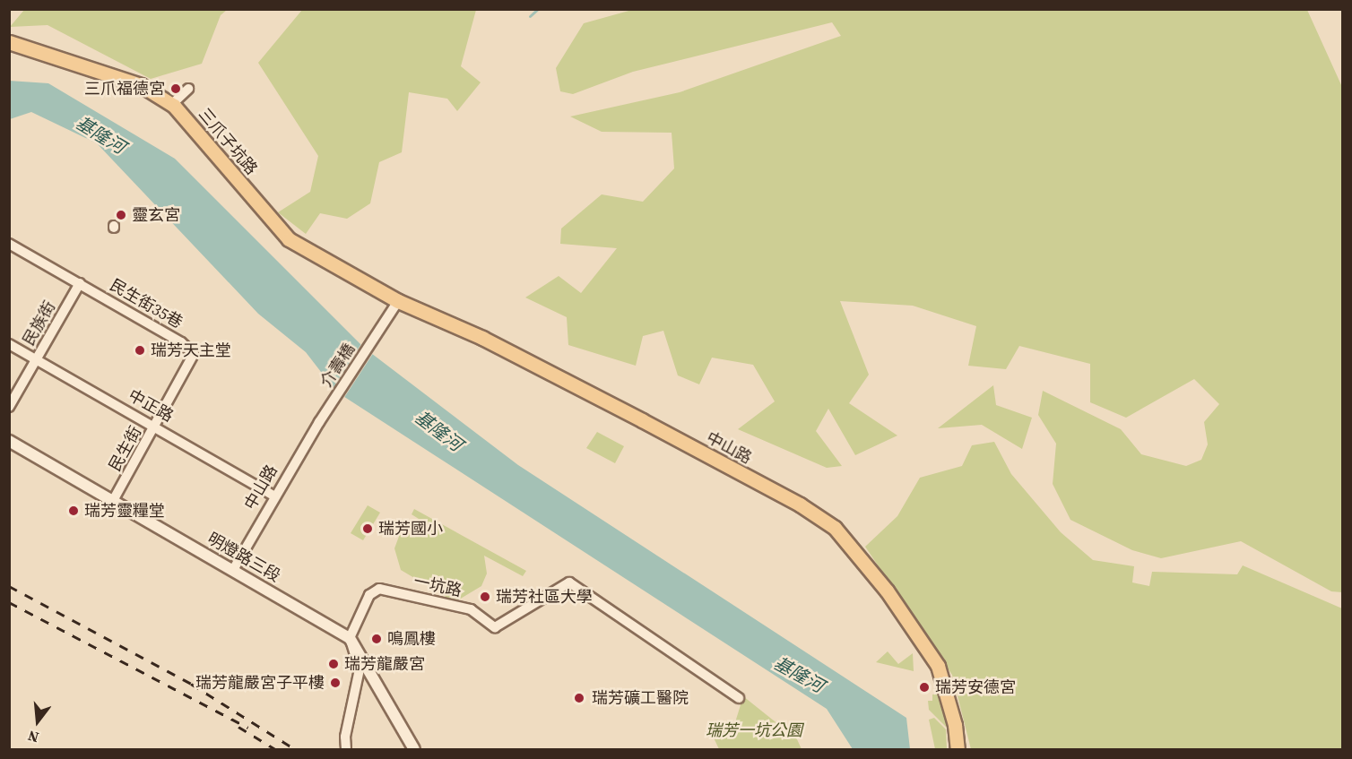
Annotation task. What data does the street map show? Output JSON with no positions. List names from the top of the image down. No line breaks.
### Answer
{"streets":{"main road":["三爪子坑路","中山路"],"street":["民生街35巷","民族街","介壽橋","中正路","民生街","明燈路三段","一坑路"]},"crossings":[["三爪子坑路","介壽橋"],["三爪子坑路","中山路"],["民生街35巷","民族街"],["民生街35巷","民生街"],["民族街","中正路"],["介壽橋","中山路"],["中正路","中山路"],["中正路","民生街"],["中山路","明燈路三段"],["民生街","明燈路三段"],["明燈路三段","一坑路"]],"water":["基隆河"],"parks":["瑞芳一坑公園"],"places":["三爪福德宮","靈玄宮","瑞芳天主堂","瑞芳靈糧堂","瑞芳國小","瑞芳社區大學","鳴鳳樓","瑞芳龍嚴宮","瑞芳龍嚴宮子平樓","瑞芳安德宮","瑞芳礦工醫院"],"north":"bottom"}
